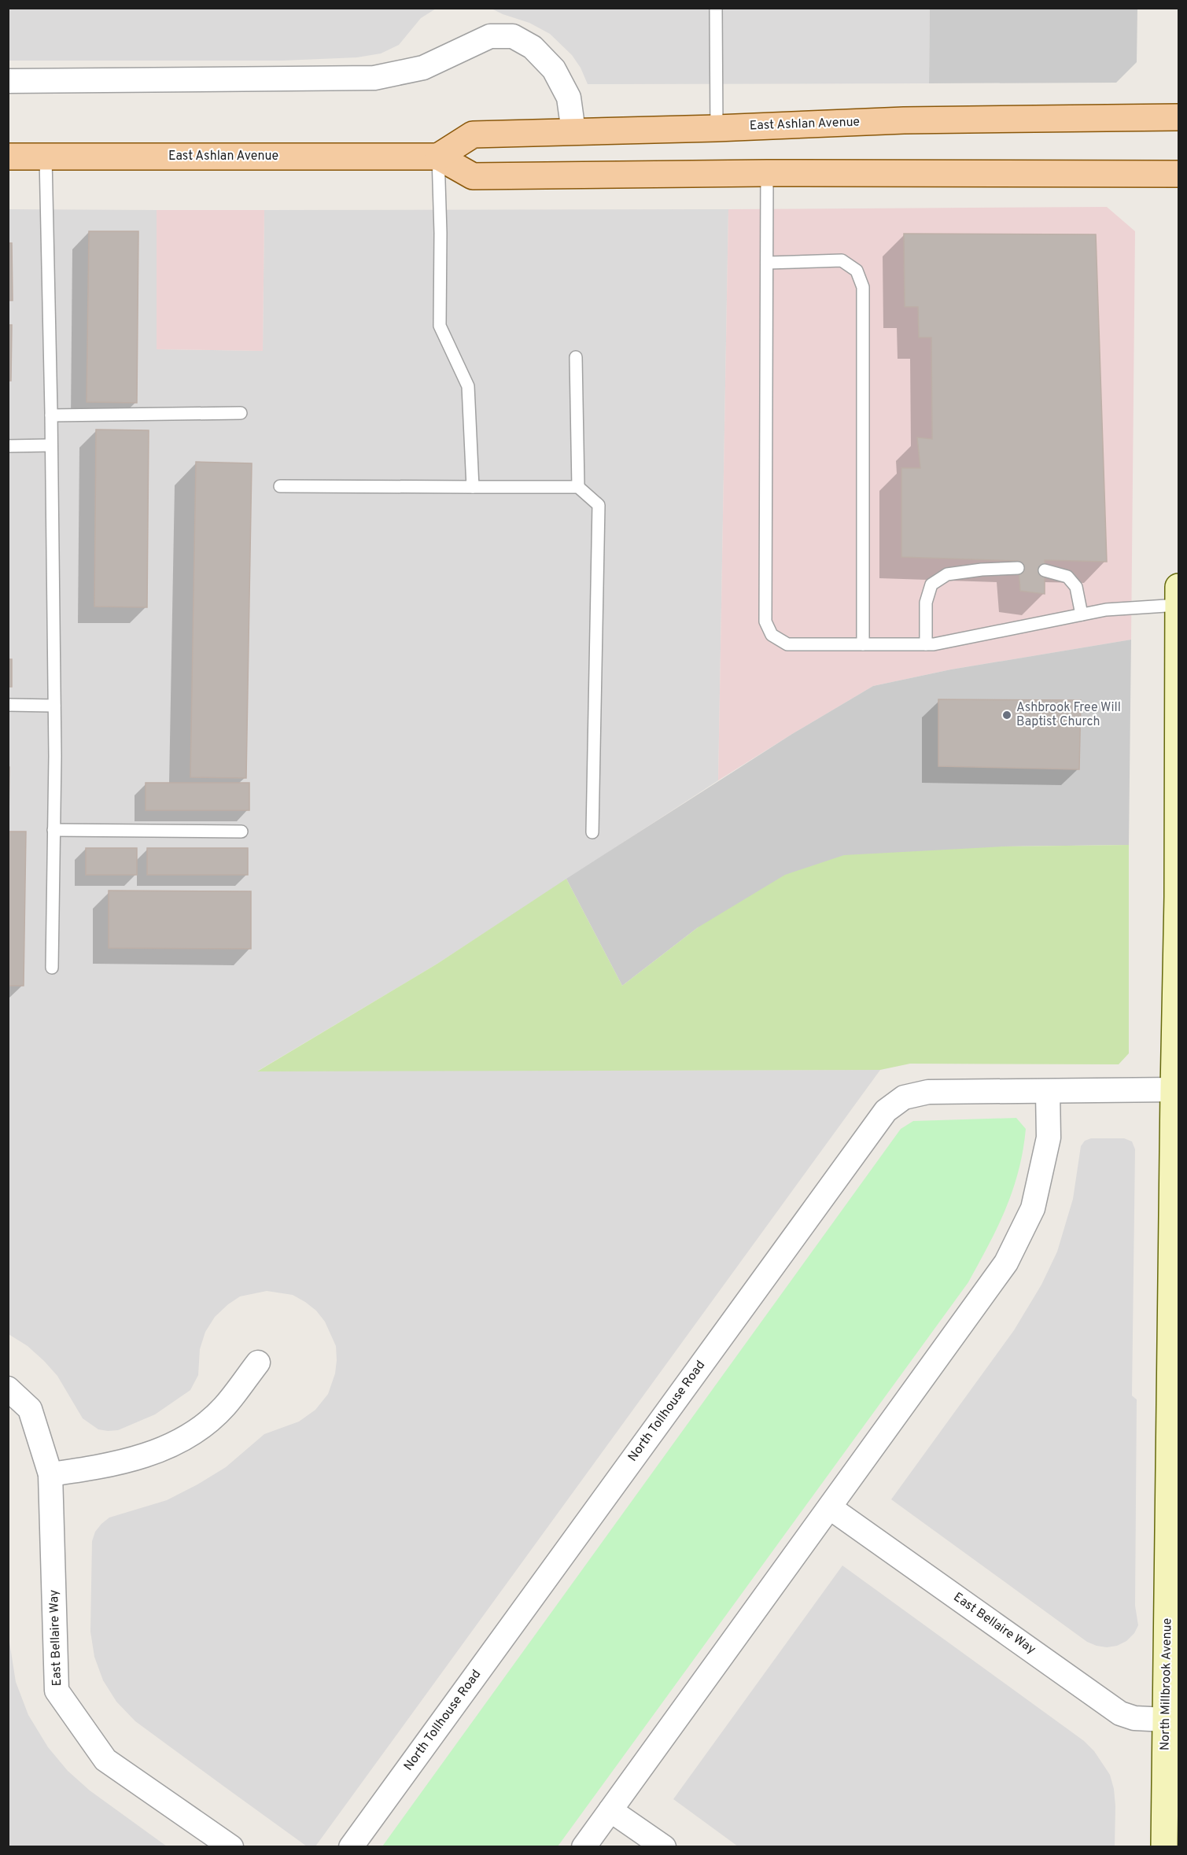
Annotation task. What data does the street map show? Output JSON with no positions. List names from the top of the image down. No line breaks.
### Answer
{"streets":{"main road":["East Ashlan Avenue"],"street":["North Tollhouse Road","East Bellaire Way","North Millbrook Avenue"]},"crossings":[["North Tollhouse Road","North Millbrook Avenue"],["East Bellaire Way","North Millbrook Avenue"]],"places":["Ashbrook Free Will Baptist Church"]}
